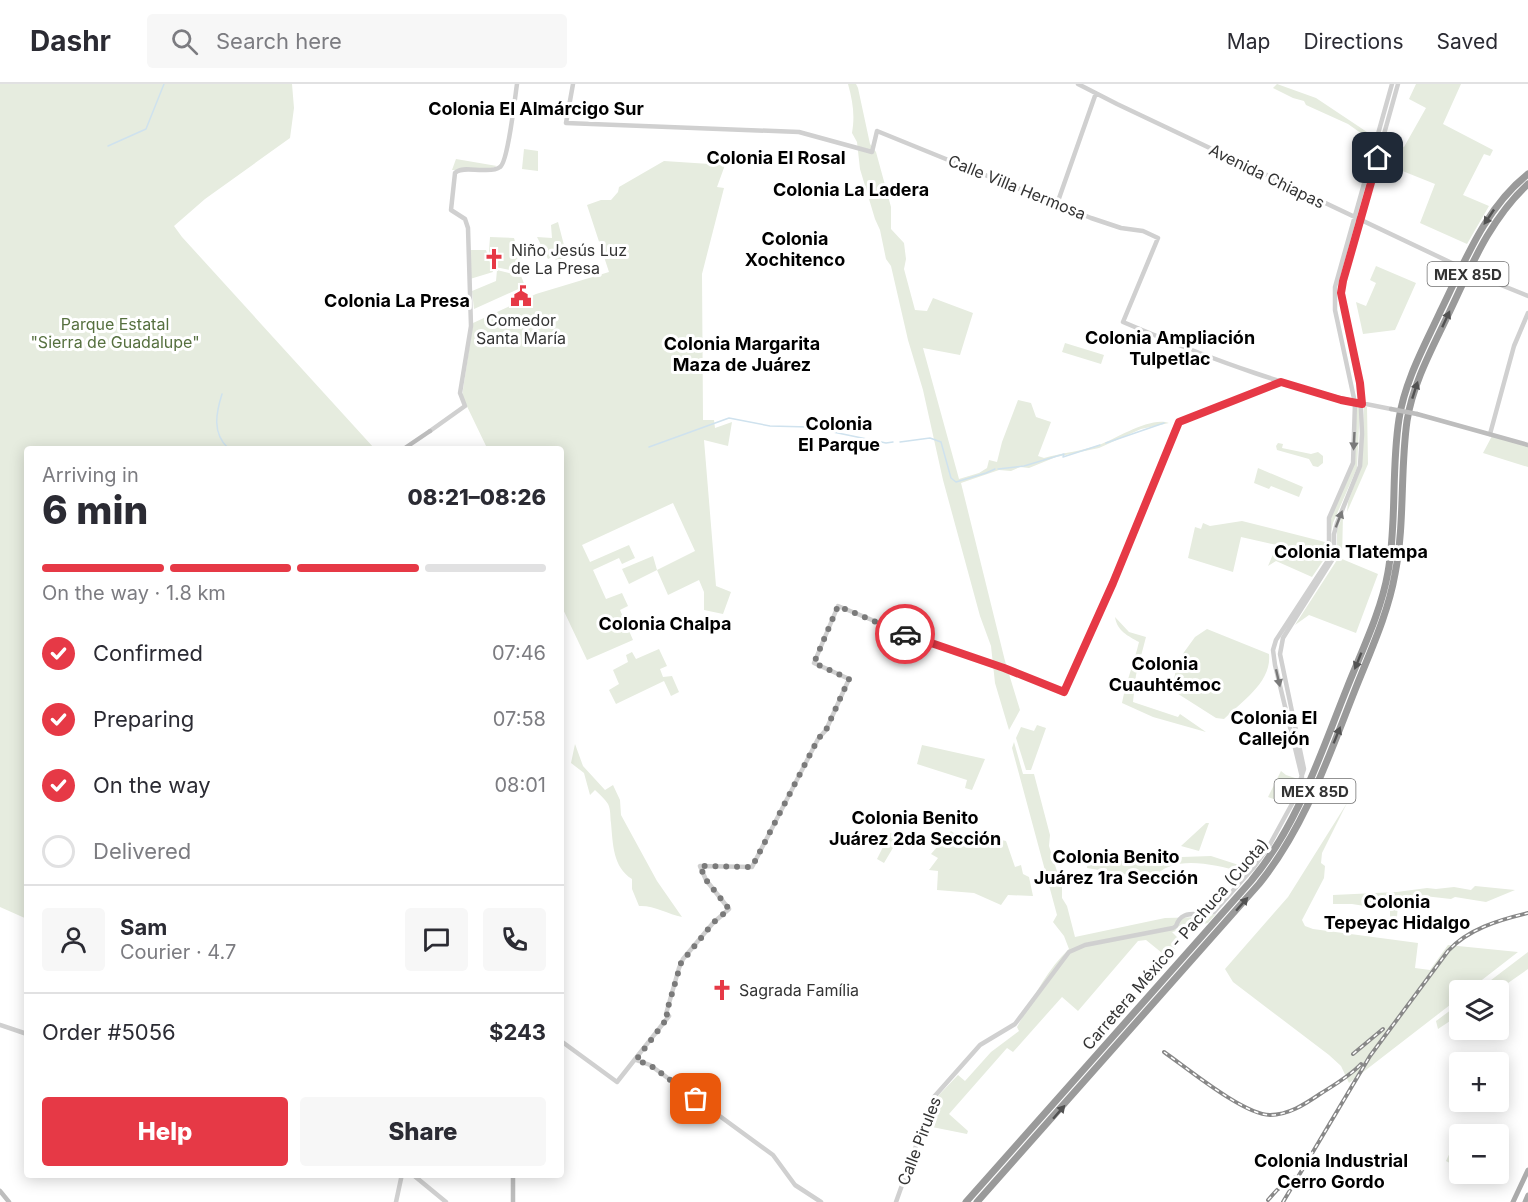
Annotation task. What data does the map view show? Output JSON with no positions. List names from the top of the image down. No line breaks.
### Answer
{"streets":{"highway":["MEX 85D","Carretera México - Pachuca (Cuota)"],"street":["Avenida Chiapas","Calle Villa Hermosa","Calle Pirules"]},"districts":["Colonia El Almárcigo Sur","Colonia El Rosal","Colonia La Ladera","Colonia Xochitenco","Colonia La Presa","Colonia Ampliación Tulpetlac","Colonia Margarita Maza de Juárez","Colonia El Parque","Colonia Tlatempa","Colonia Chalpa","Colonia Cuauhtémoc","Colonia El Callejón","Colonia Benito Juárez 2da Sección","Colonia Benito Juárez 1ra Sección","Colonia Tepeyac Hidalgo","Colonia Industrial Cerro Gordo"],"parks":["Parque Estatal \"Sierra de Guadalupe\""],"places":{"church":["Niño Jesús Luz de La Presa","Sagrada Família"],"public building":["Comedor Santa María"]},"page":{"header":"Dashr","search":"Search here","nav":["Map","Directions","Saved"],"heading":["6 min","Arriving in","08:21–08:26"],"panel":["Sam","Courier · 4.7","Order #5056","$243"],"bar":"On the way · 1.8 km","list":[["Confirmed","07:46"],["Preparing","07:58"],["On the way","08:01"],"Delivered"],"map_buttons":["+","−"],"buttons":["Help","Share"]}}
